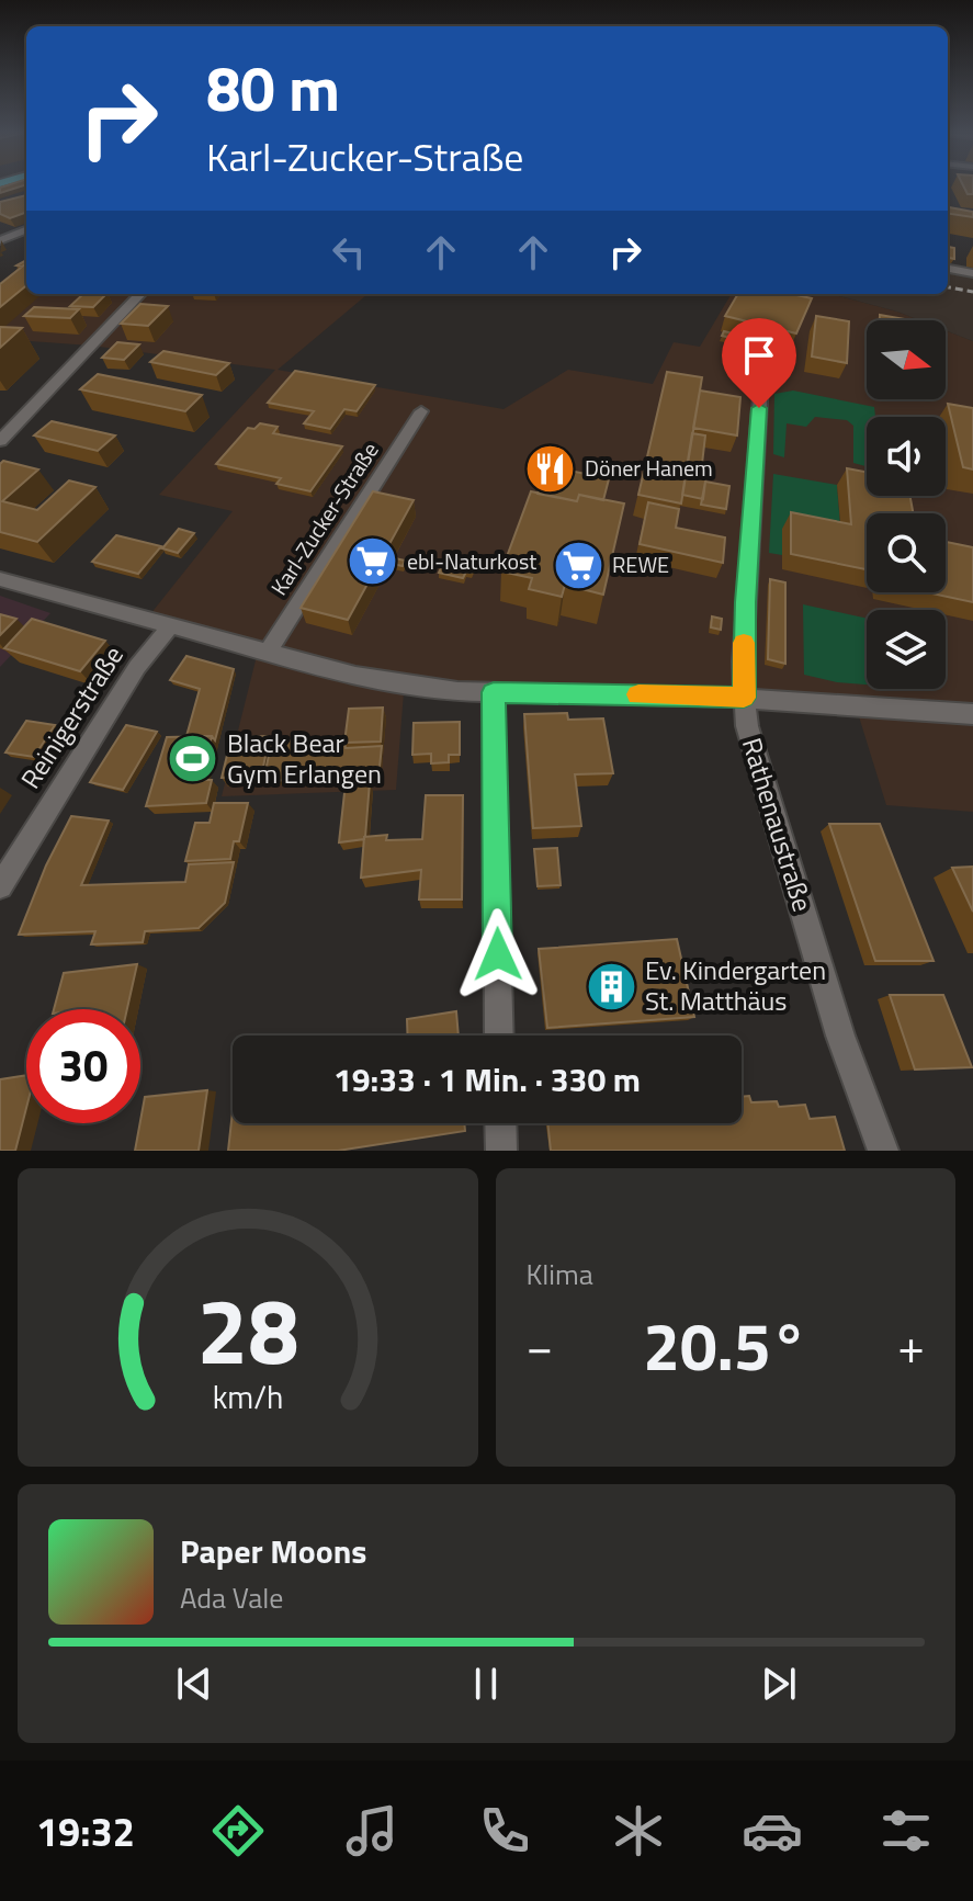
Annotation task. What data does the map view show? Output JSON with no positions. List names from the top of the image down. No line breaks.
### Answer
{"streets":{"street":["Karl-Zucker-Straße","Reinigerstraße","Rathenaustraße"]},"places":{"restaurant":["Döner Hanem"],"supermarket":["ebl-Naturkost","REWE"],"sports":["Black Bear Gym Erlangen"],"building":["Ev. Kindergarten St. Matthäus"]},"north":"right","page":{"turn":["80 m","Karl-Zucker-Straße"],"limit":"30","trip":"19:33 · 1 Min. · 330 m","tile":"Klima","heat":["−","20.5°","+"],"song":["Paper Moons","Ada Vale"],"tabs":"19:32","gauge":["28","km/h"]}}
